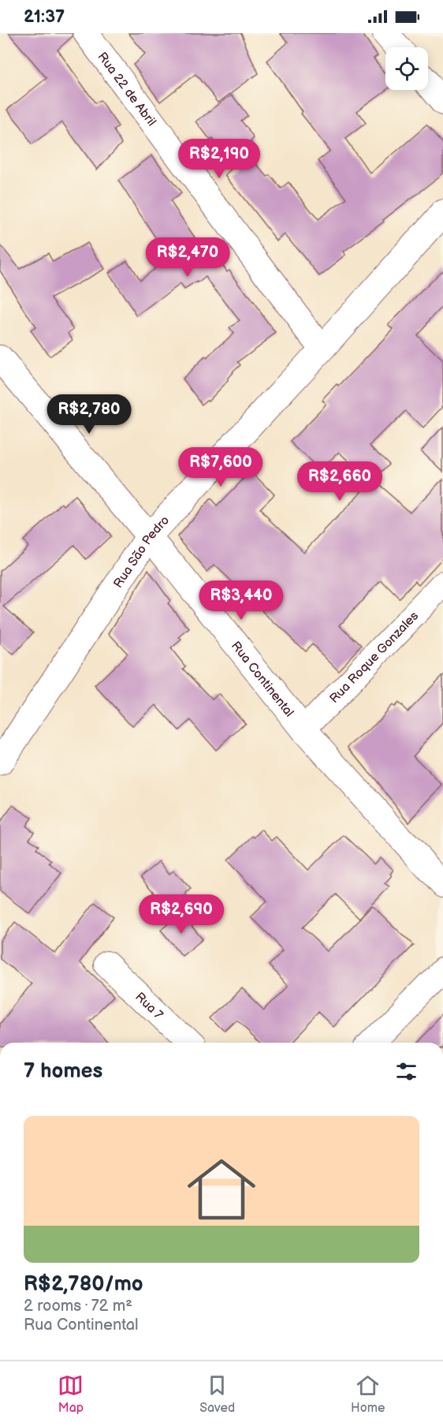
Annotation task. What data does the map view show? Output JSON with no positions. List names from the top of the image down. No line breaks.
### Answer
{"streets":{"street":["Rua 22 de Abril","Rua São Pedro","Rua Roque Gonzales","Rua Continental","Rua 7"]},"crossings":[["Rua 22 de Abril","Rua São Pedro"],["Rua São Pedro","Rua Continental"],["Rua Roque Gonzales","Rua Continental"]],"page":{"status":"21:37","price":["R$2,190","R$2,470","R$2,780","R$7,600","R$2,660","R$3,440","R$2,690"],"heading":"7 homes","list":[{"name":"R$2,780/mo","note":"2 rooms · 72 m² · Rua Continental"}],"tabs":["Map","Saved","Home"]}}
